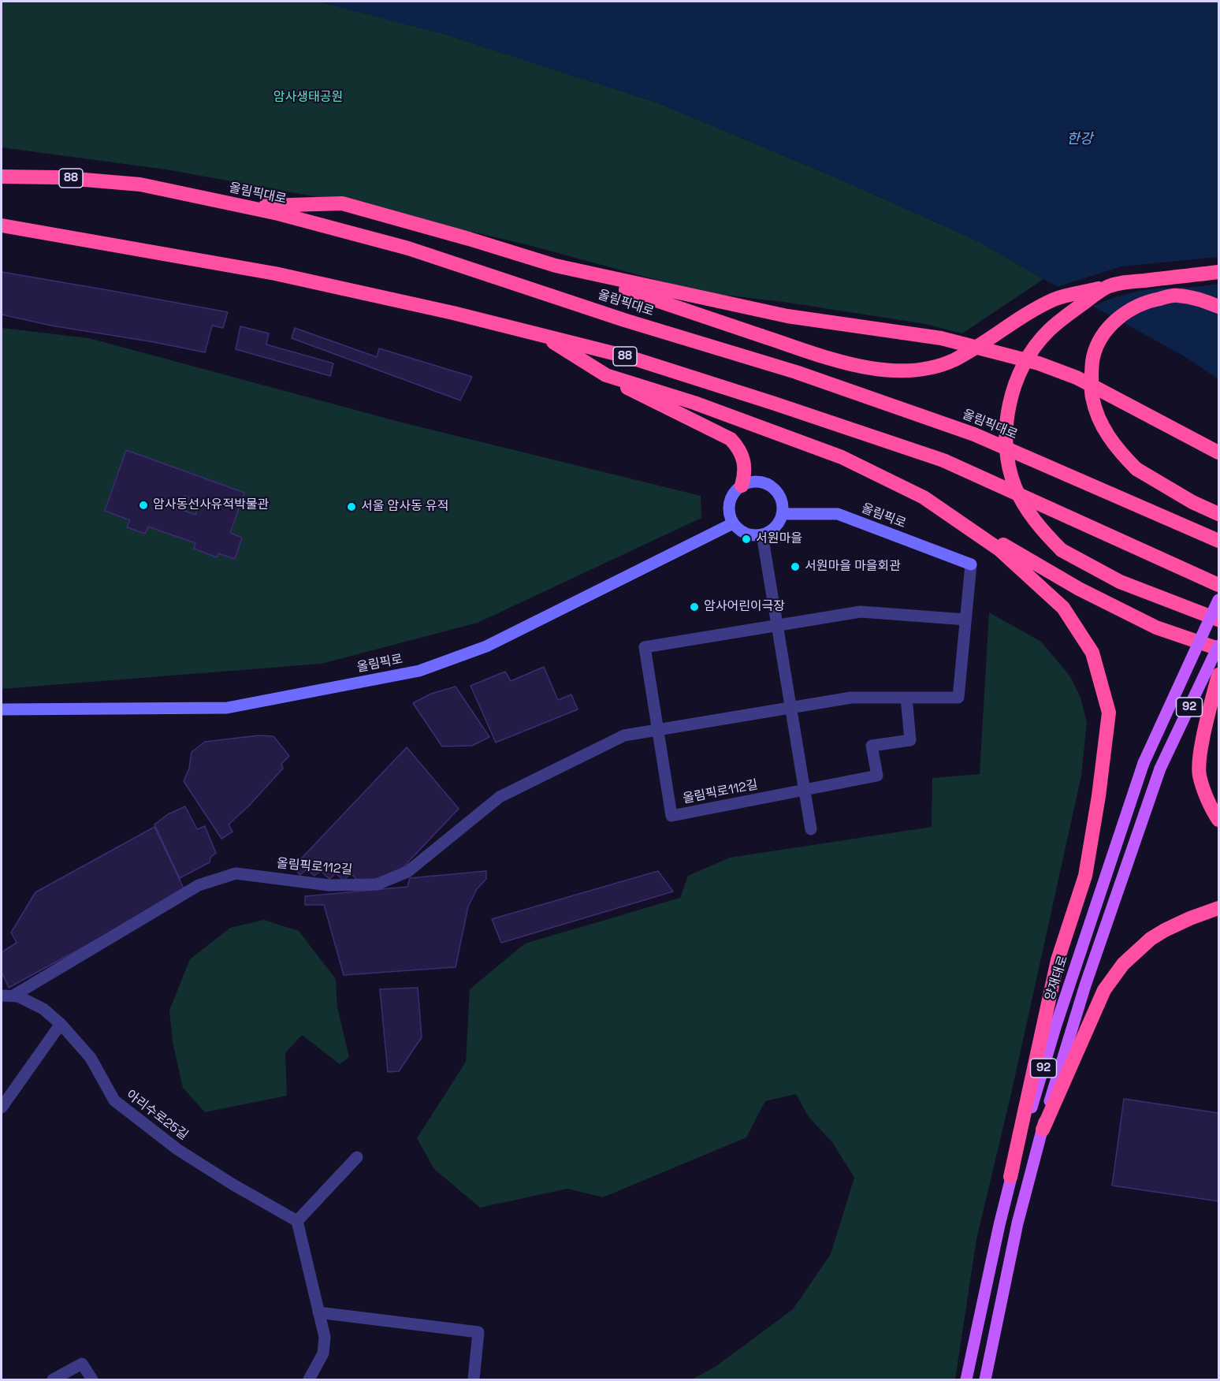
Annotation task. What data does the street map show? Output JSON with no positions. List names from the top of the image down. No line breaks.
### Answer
{"streets":{"highway":["88","올림픽대로"],"main road":["올림픽로","92","양재대로"],"street":["올림픽로112길","아리수로25길"]},"crossings":[["올림픽로","올림픽로112길"],["올림픽로112길","아리수로25길"]],"water":["한강"],"parks":["암사생태공원"],"places":["암사동선사유적박물관","서울 암사동 유적","서원마을","서원마을 마을회관","암사어린이극장"]}
